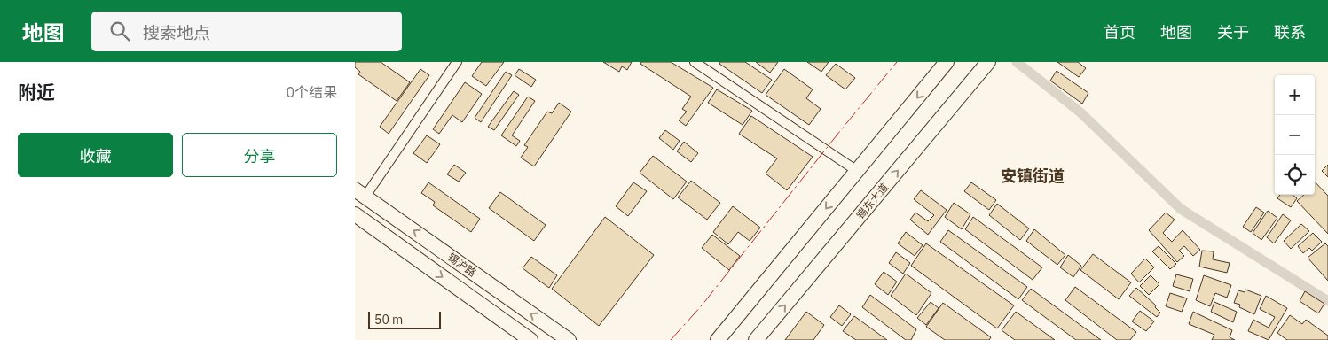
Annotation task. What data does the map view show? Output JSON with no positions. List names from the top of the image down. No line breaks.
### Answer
{"streets":{"main road":["锡东大道","锡沪路"]},"districts":["安镇街道"],"scale_bar":"50 m","page":{"header":"地图","search":"搜索地点","nav":["首页","地图","关于","联系"],"heading":["附近","0个结果"],"map_buttons":["+","−"],"buttons":["收藏","分享"],"scale":"50 m"}}
